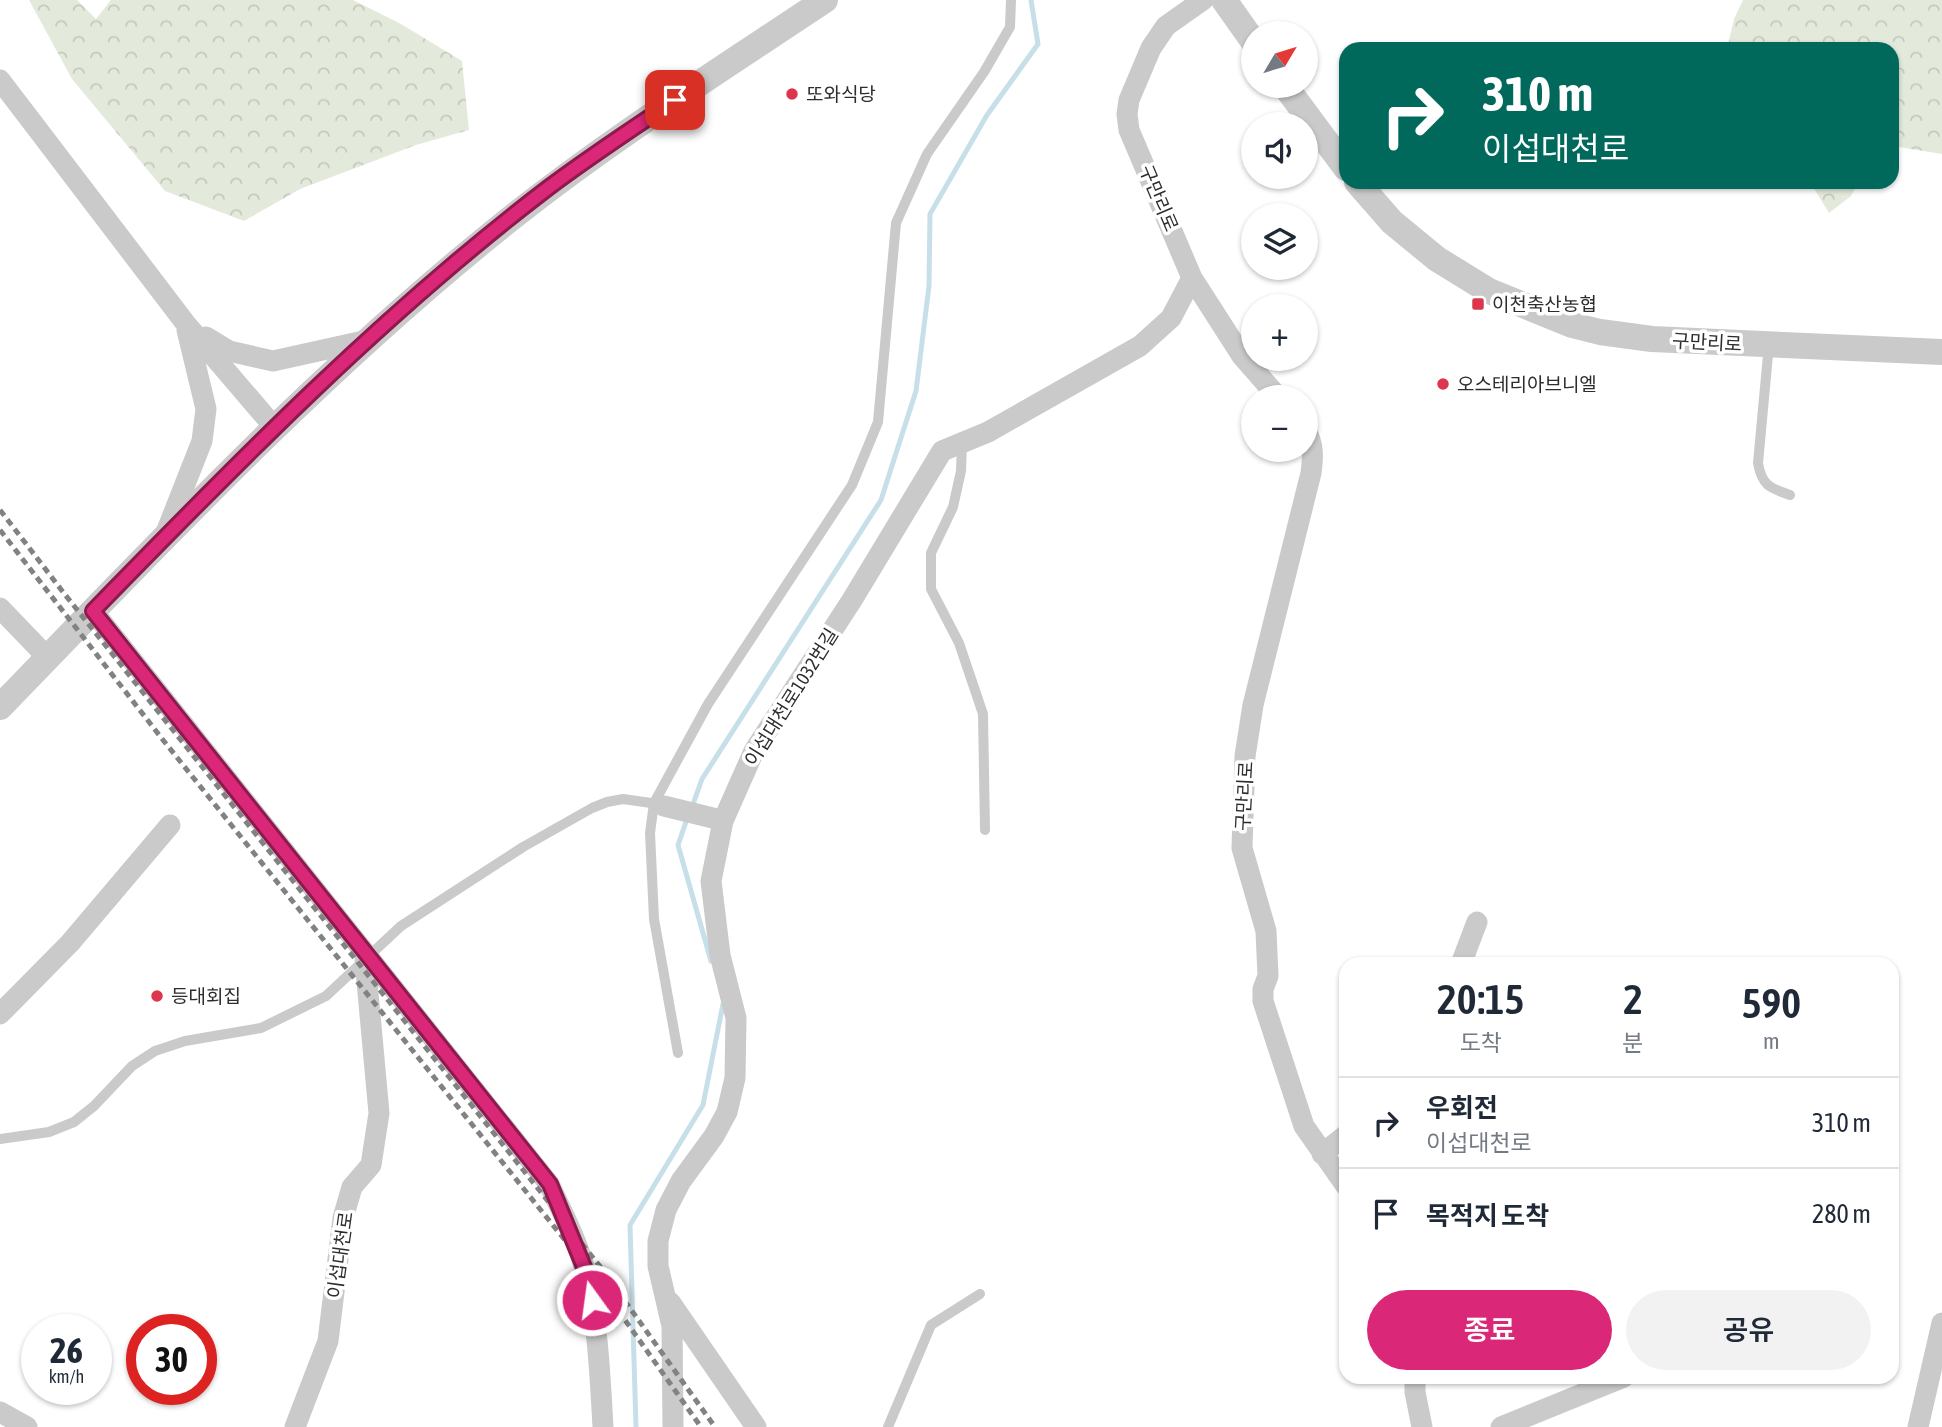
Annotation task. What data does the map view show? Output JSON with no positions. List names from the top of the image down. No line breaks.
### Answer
{"streets":{"street":["구만리로","이섭대천로1032번길","이섭대천로"]},"crossings":[["구만리로","이섭대천로1032번길"]],"places":{"other":["또와식당","오스테리아브니엘","등대회집"],"transit":["이천축산농협"]},"north":"top right","page":{"map_buttons":["+","−"],"turn":["310 m","이섭대천로"],"eta":["20:15","도착","2","분","590","m"],"list":[{"name":"우회전","note":"이섭대천로","value":"310 m"},{"name":"목적지 도착","value":"280 m"}],"buttons":["종료","공유"],"speed":"26 km/h","limit":"30"}}
